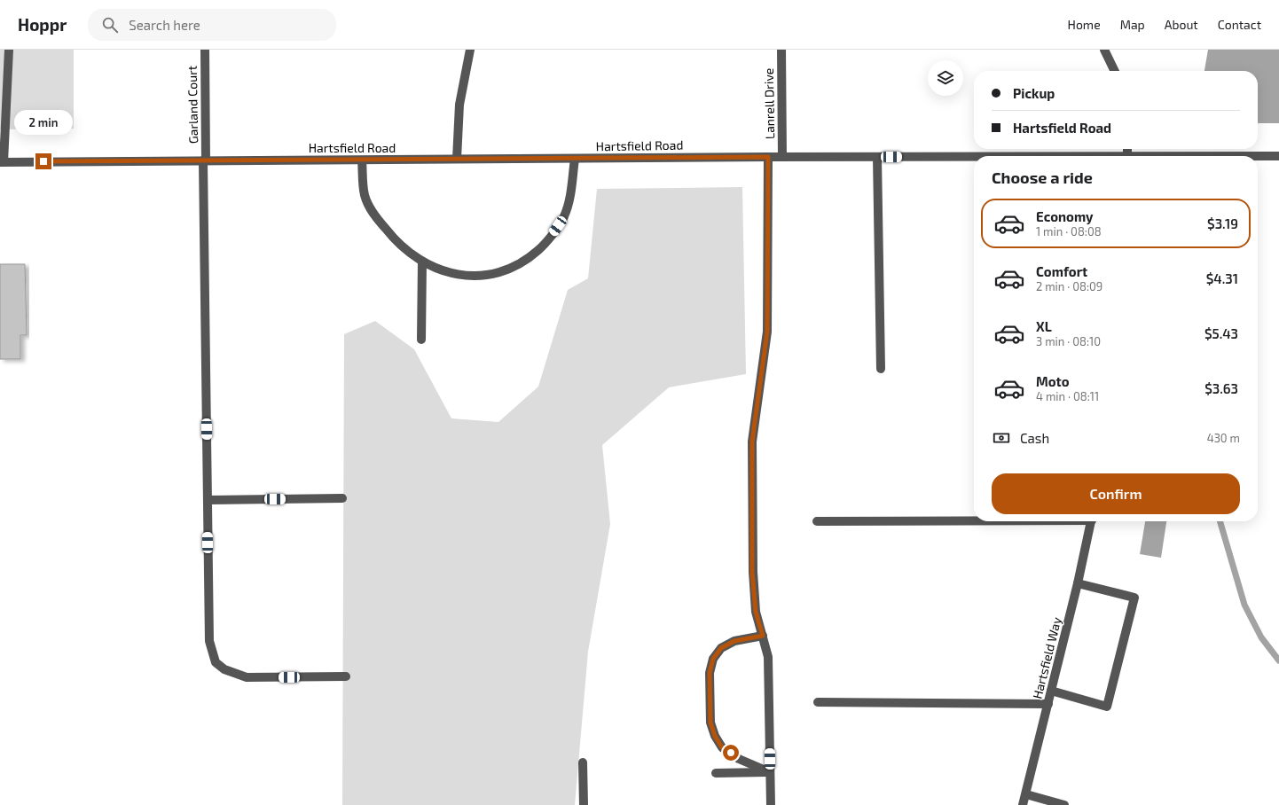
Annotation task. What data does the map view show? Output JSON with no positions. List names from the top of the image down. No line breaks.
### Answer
{"streets":{"street":["Lanrell Drive","Garland Court","Hartsfield Road","Hartsfield Way"]},"crossings":[["Lanrell Drive","Hartsfield Road"],["Garland Court","Hartsfield Road"]],"page":{"header":"Hoppr","search":"Search here","nav":["Home","Map","About","Contact"],"banner":["Pickup","Hartsfield Road"],"bubble":"2 min","heading":"Choose a ride","list":[{"name":"Economy","note":"1 min · 08:08","value":"$3.19"},{"name":"Comfort","note":"2 min · 08:09","value":"$4.31"},{"name":"XL","note":"3 min · 08:10","value":"$5.43"},{"name":"Moto","note":"4 min · 08:11","value":"$3.63"}],"pay":["Cash","430 m"],"buttons":"Confirm"}}
